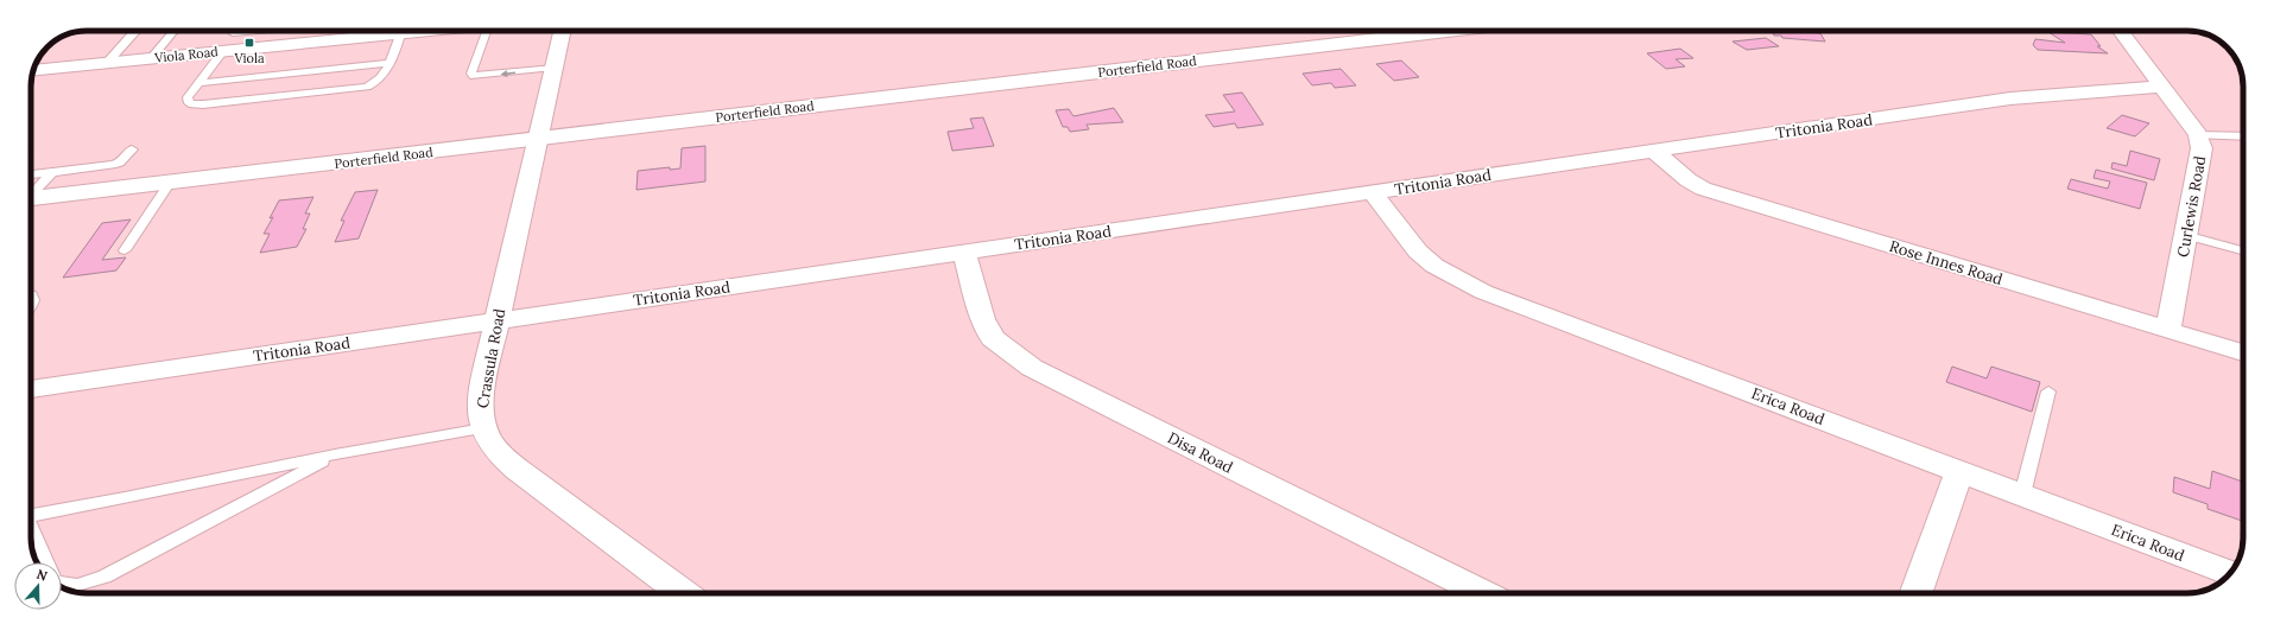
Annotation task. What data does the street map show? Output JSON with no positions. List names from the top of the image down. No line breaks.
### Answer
{"streets":{"street":["Viola Road","Porterfield Road","Tritonia Road","Curlewis Road","Rose Innes Road","Crassula Road","Erica Road","Disa Road"]},"crossings":[["Porterfield Road","Crassula Road"],["Tritonia Road","Curlewis Road"],["Tritonia Road","Rose Innes Road"],["Tritonia Road","Crassula Road"],["Tritonia Road","Erica Road"],["Tritonia Road","Disa Road"],["Curlewis Road","Rose Innes Road"]],"places":{"transit":["Viola"]},"north":"top"}
